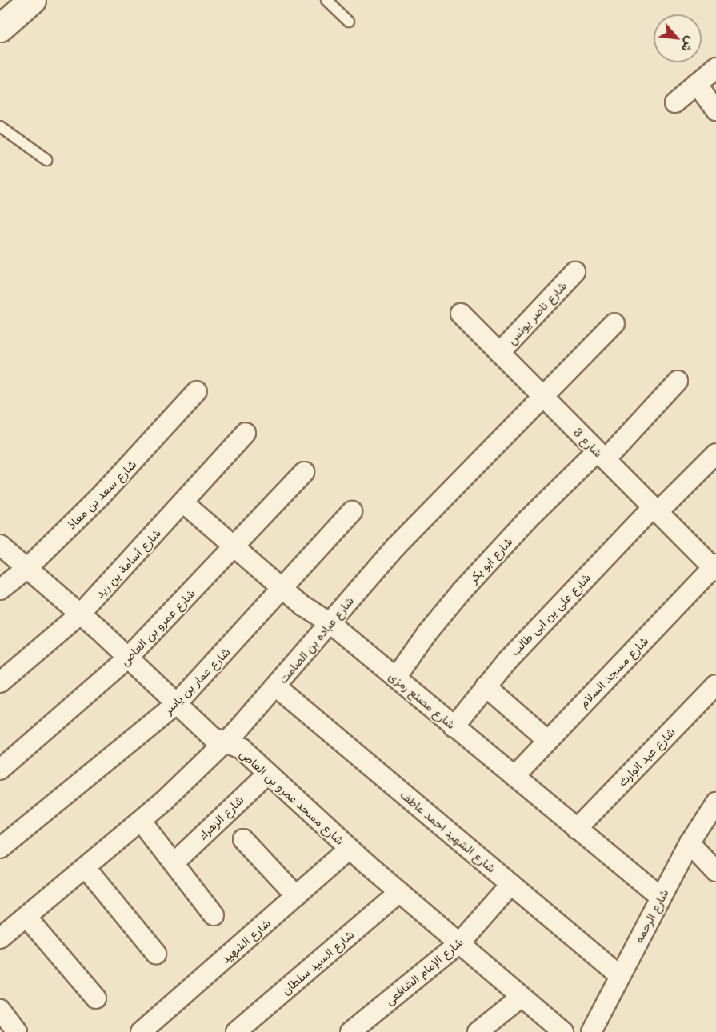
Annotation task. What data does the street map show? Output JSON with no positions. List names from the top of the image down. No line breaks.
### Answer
{"streets":{"street":["شارع ناصر يونس","شارع 3","شارع سعد بن معاذ","شارع ابو بكر","شارع أسامة بن زيد","شارع على بن ابى طالب","شارع عمرو بن العاص","شارع عباده بن الصامت","شارع مسجد السلام","شارع عمار بن ياسر","شارع مصنع رمزى","شارع عبد الوارث","شارع مسجد عمرو بن العاص","شارع الزهراء","شارع الشهيد احمد عاطف","شارع الرحمه","شارع الشهيد","شارع السيد سلطان","شارع الإمام الشافعى"]},"crossings":[["شارع ناصر يونس","شارع 3"],["شارع 3","شارع ابو بكر"],["شارع 3","شارع على بن ابى طالب"],["شارع 3","شارع عباده بن الصامت"],["شارع 3","شارع مسجد السلام"],["شارع سعد بن معاذ","شارع مسجد عمرو بن العاص"],["شارع ابو بكر","شارع مصنع رمزى"],["شارع أسامة بن زيد","شارع مصنع رمزى"],["شارع أسامة بن زيد","شارع مسجد عمرو بن العاص"],["شارع على بن ابى طالب","شارع مصنع رمزى"],["شارع عمرو بن العاص","شارع مصنع رمزى"],["شارع عمرو بن العاص","شارع مسجد عمرو بن العاص"],["شارع عباده بن الصامت","شارع مصنع رمزى"],["شارع عباده بن الصامت","شارع مسجد عمرو بن العاص"],["شارع عباده بن الصامت","شارع الشهيد احمد عاطف"],["شارع مسجد السلام","شارع مصنع رمزى"],["شارع عمار بن ياسر","شارع مصنع رمزى"],["شارع عمار بن ياسر","شارع مسجد عمرو بن العاص"],["شارع مصنع رمزى","شارع عبد الوارث"],["شارع مصنع رمزى","شارع الرحمه"],["شارع مسجد عمرو بن العاص","شارع الزهراء"],["شارع مسجد عمرو بن العاص","شارع الشهيد"],["شارع مسجد عمرو بن العاص","شارع السيد سلطان"],["شارع مسجد عمرو بن العاص","شارع الإمام الشافعى"],["شارع الشهيد احمد عاطف","شارع الرحمه"],["شارع الشهيد احمد عاطف","شارع الإمام الشافعى"]],"north":"bottom right"}
